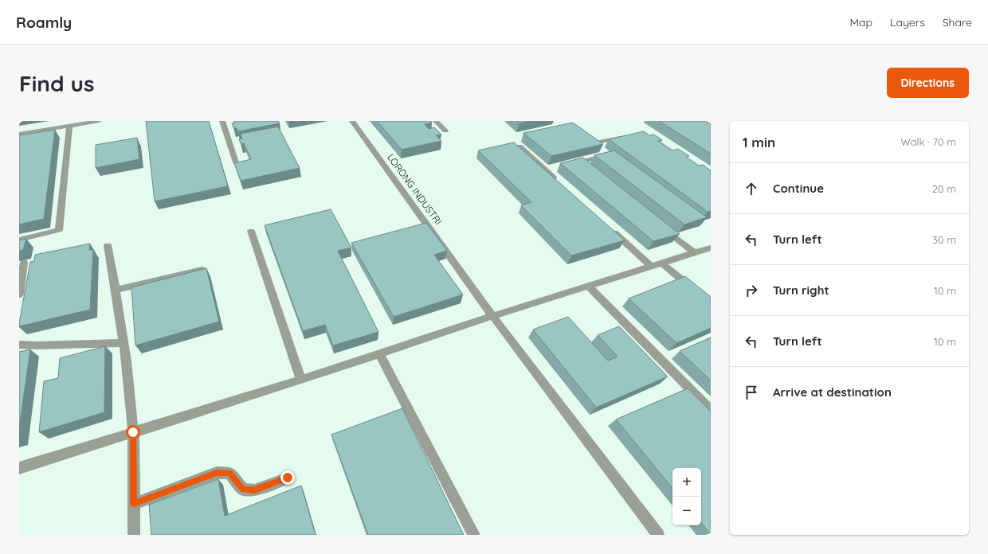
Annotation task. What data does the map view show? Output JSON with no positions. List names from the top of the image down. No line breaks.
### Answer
{"streets":{"street":["LORONG INDUSTRI"]},"page":{"header":"Roamly","nav":["Map","Layers","Share"],"buttons":"Directions","title":"Find us","heading":["1 min","Walk · 70 m"],"list":[["Continue","20 m"],["Turn left","30 m"],["Turn right","10 m"],["Turn left","10 m"],"Arrive at destination"],"map_buttons":["+","−"]}}
